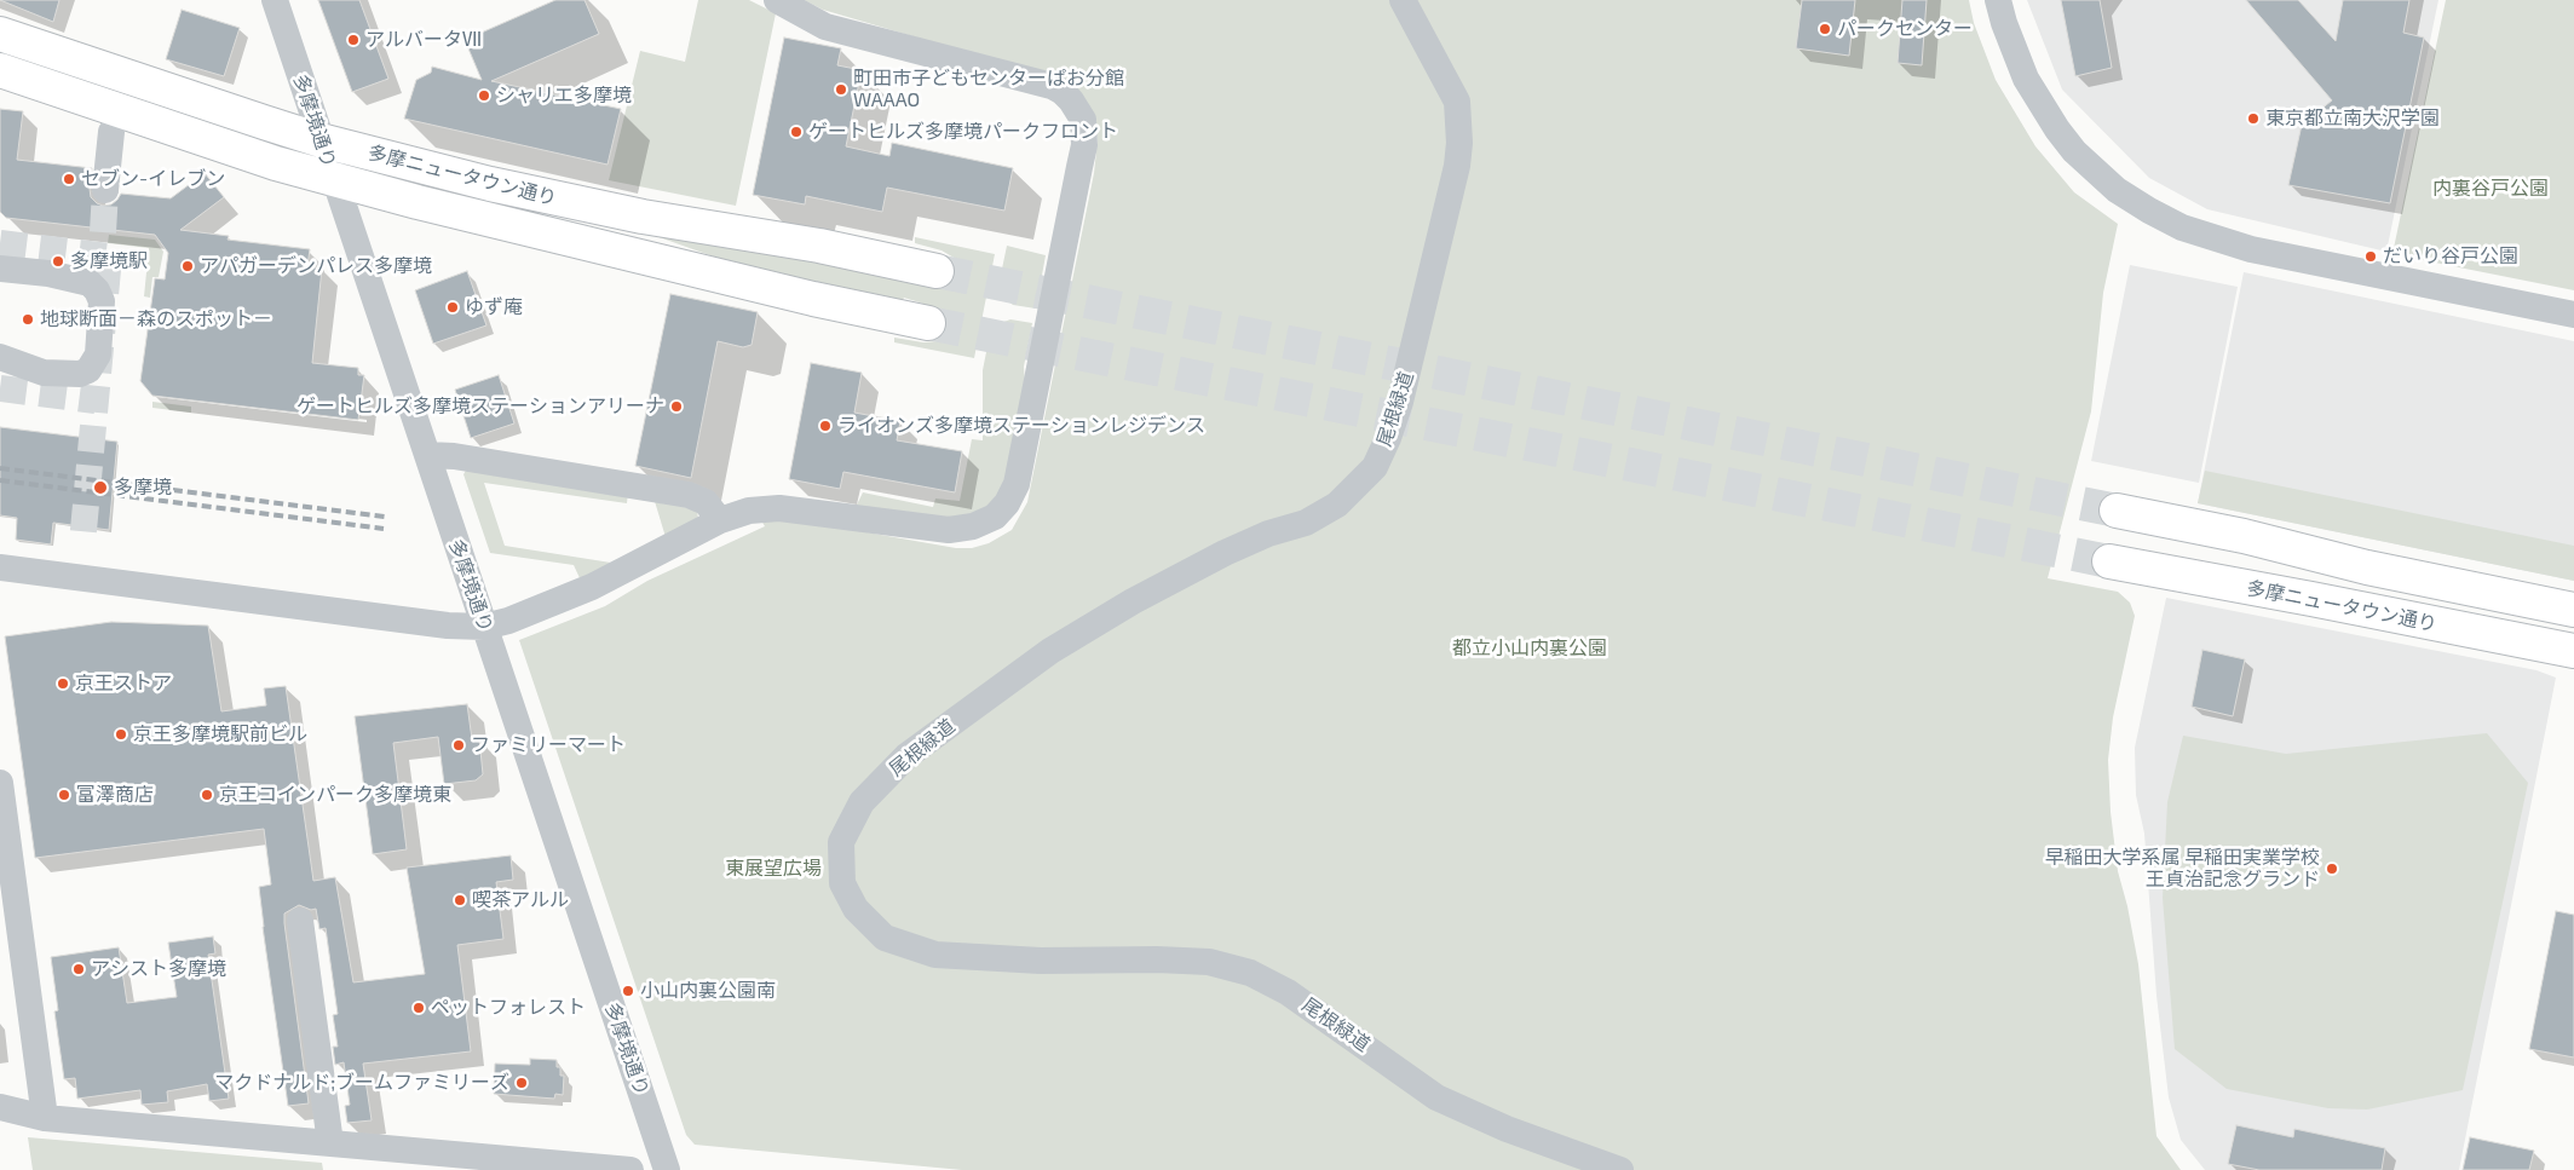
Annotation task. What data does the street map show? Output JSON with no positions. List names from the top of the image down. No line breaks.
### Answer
{"streets":{"main road":["多摩ニュータウン通り"],"street":["多摩境通り","尾根緑道"]},"crossings":[["多摩境通り","多摩ニュータウン通り"]],"parks":["内裏谷戸公園","都立小山内裏公園","東展望広場"],"places":["パークセンター","アルバータⅦ","町田市子どもセンターぱお分館 WAAAO","シャリエ多摩境","東京都立南大沢学園","ゲートヒルズ多摩境パークフロント","セブン-イレブン","だいり谷戸公園","多摩境駅","アパガーデンパレス多摩境","ゆず庵","地球断面－森のスポット－","ゲートヒルズ多摩境ステーションアリーナ","ライオンズ多摩境ステーションレジデンス","多摩境","京王ストア","京王多摩境駅前ビル","ファミリーマート","富澤商店","京王コインパーク多摩境東","早稲田大学系属 早稲田実業学校 王貞治記念グランド","喫茶アルル","アシスト多摩境","小山内裏公園南","ペットフォレスト","マクドナルド;ブームファミリーズ"]}
